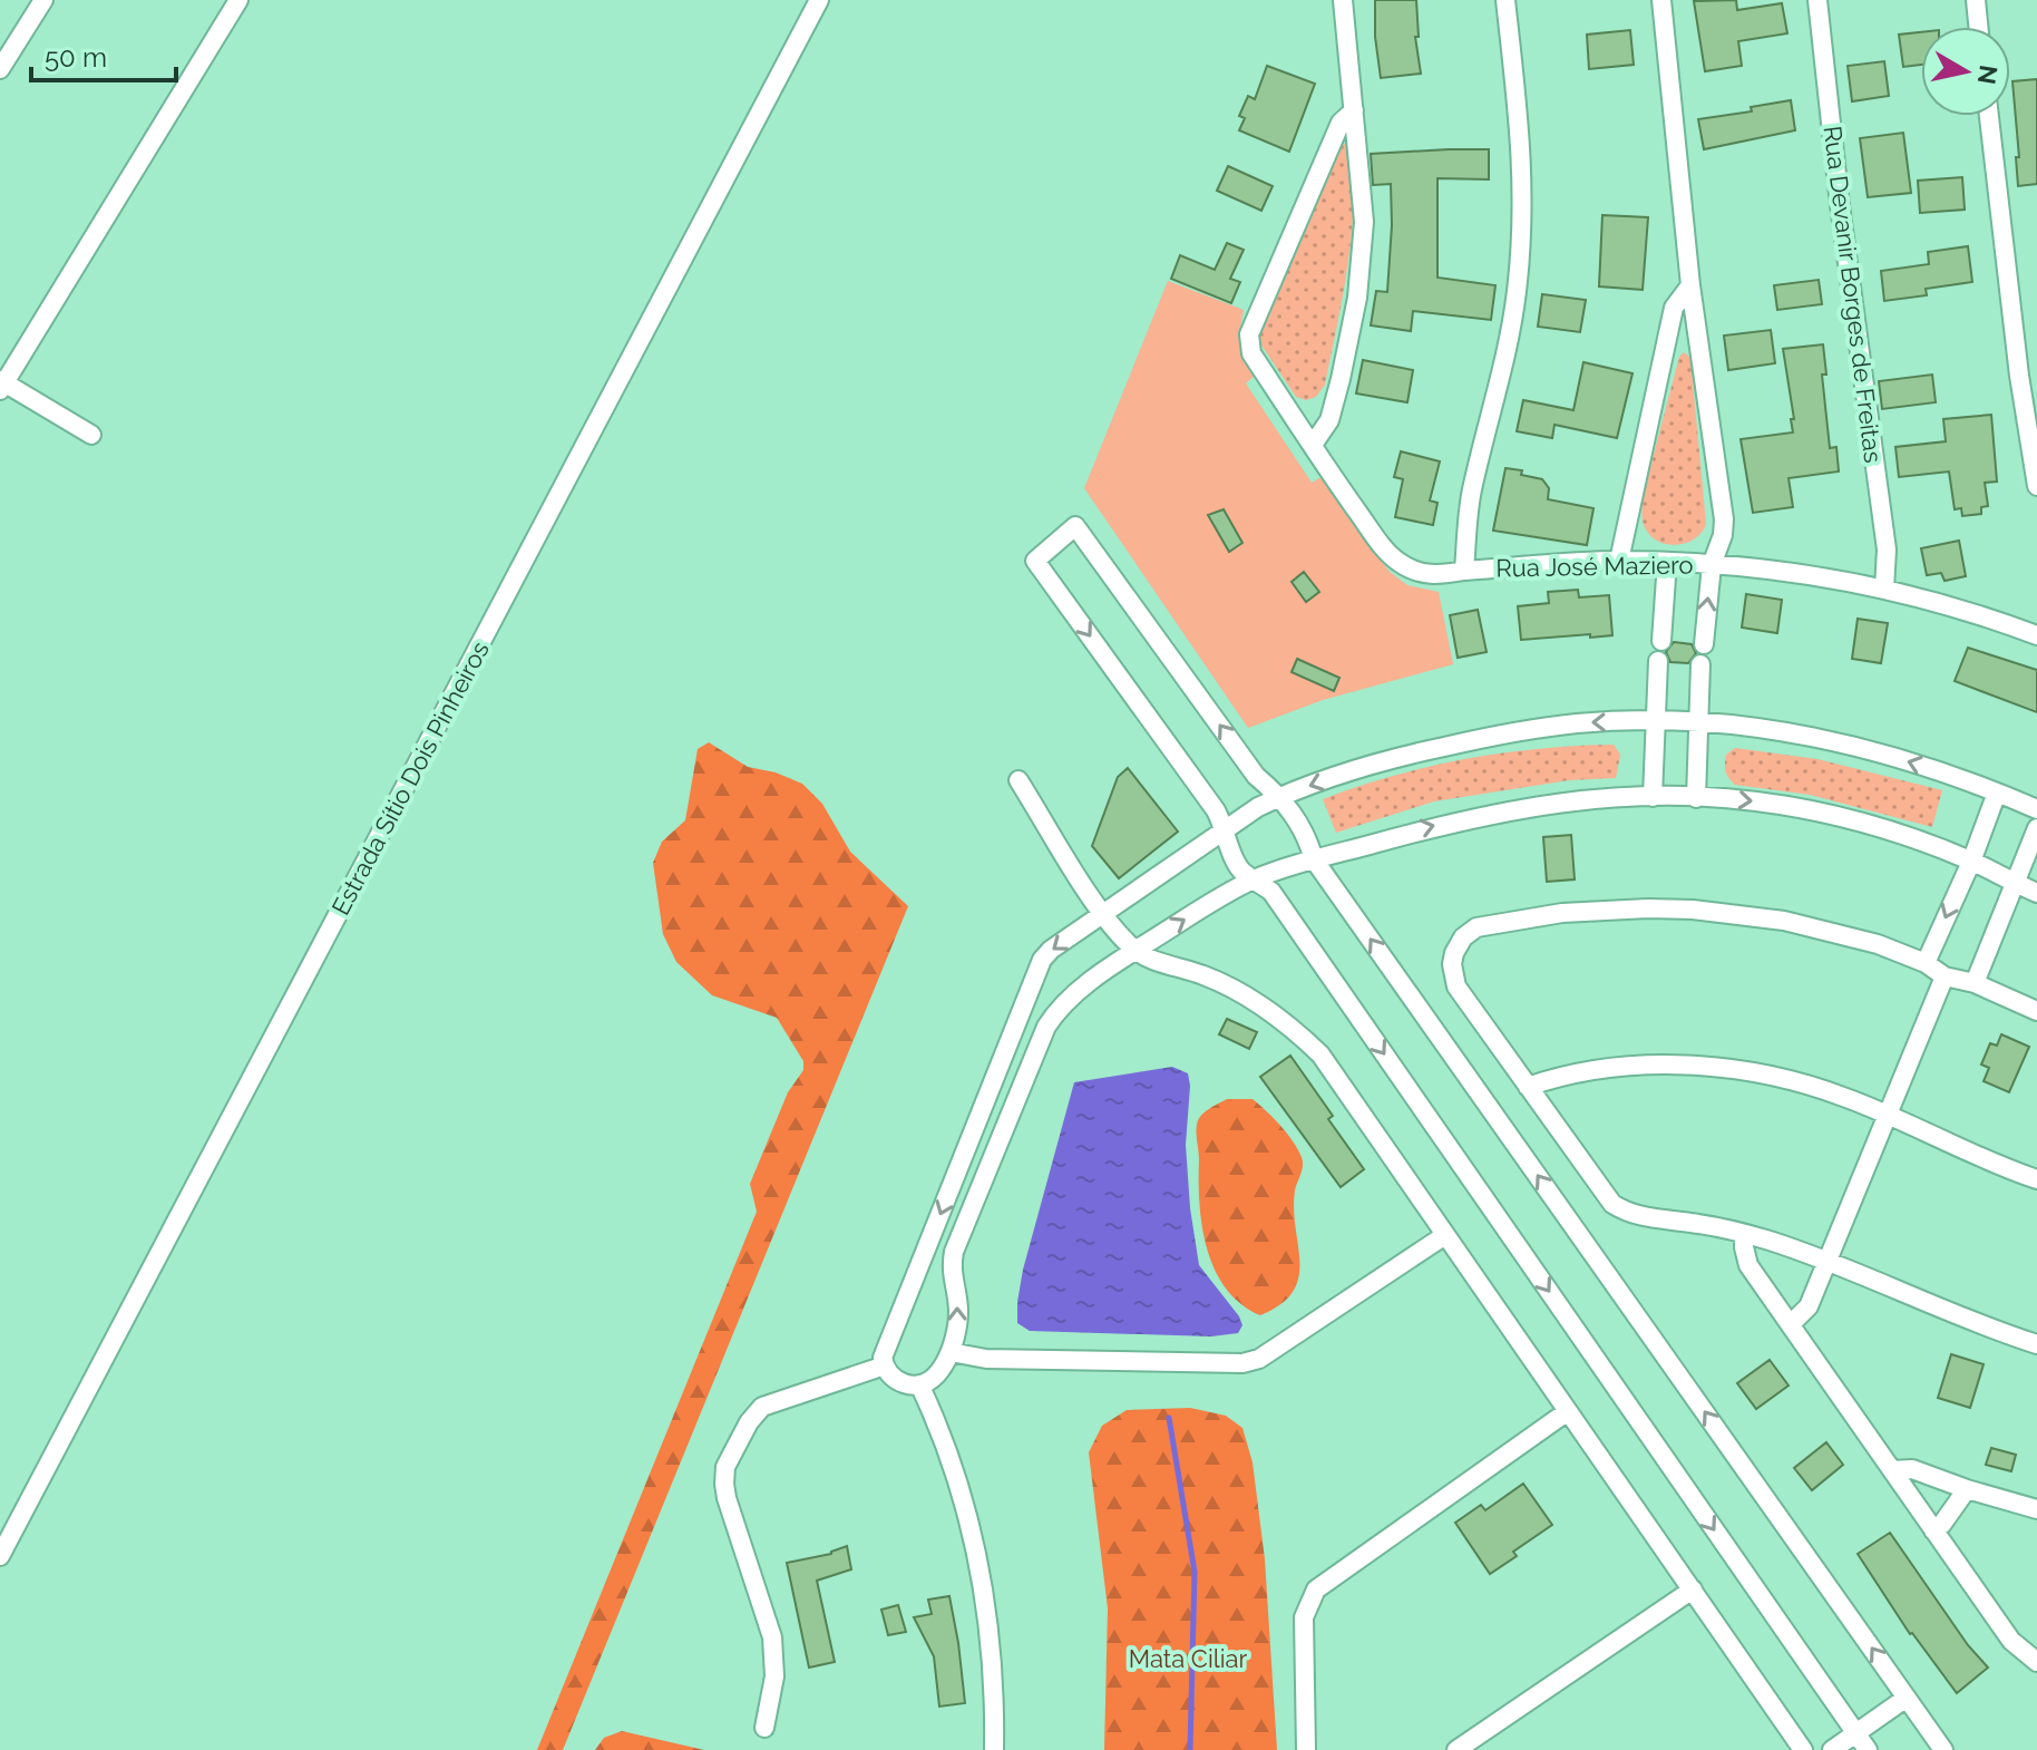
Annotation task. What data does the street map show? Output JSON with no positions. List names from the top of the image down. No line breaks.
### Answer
{"streets":{"street":["Rua Devanir Borges de Freitas","Rua José Maziero","Estrada Sítio Dois Pinheiros"]},"crossings":[["Rua Devanir Borges de Freitas","Rua José Maziero"]],"parks":["Mata Ciliar"],"scale_bar":"50 m","north":"right"}
